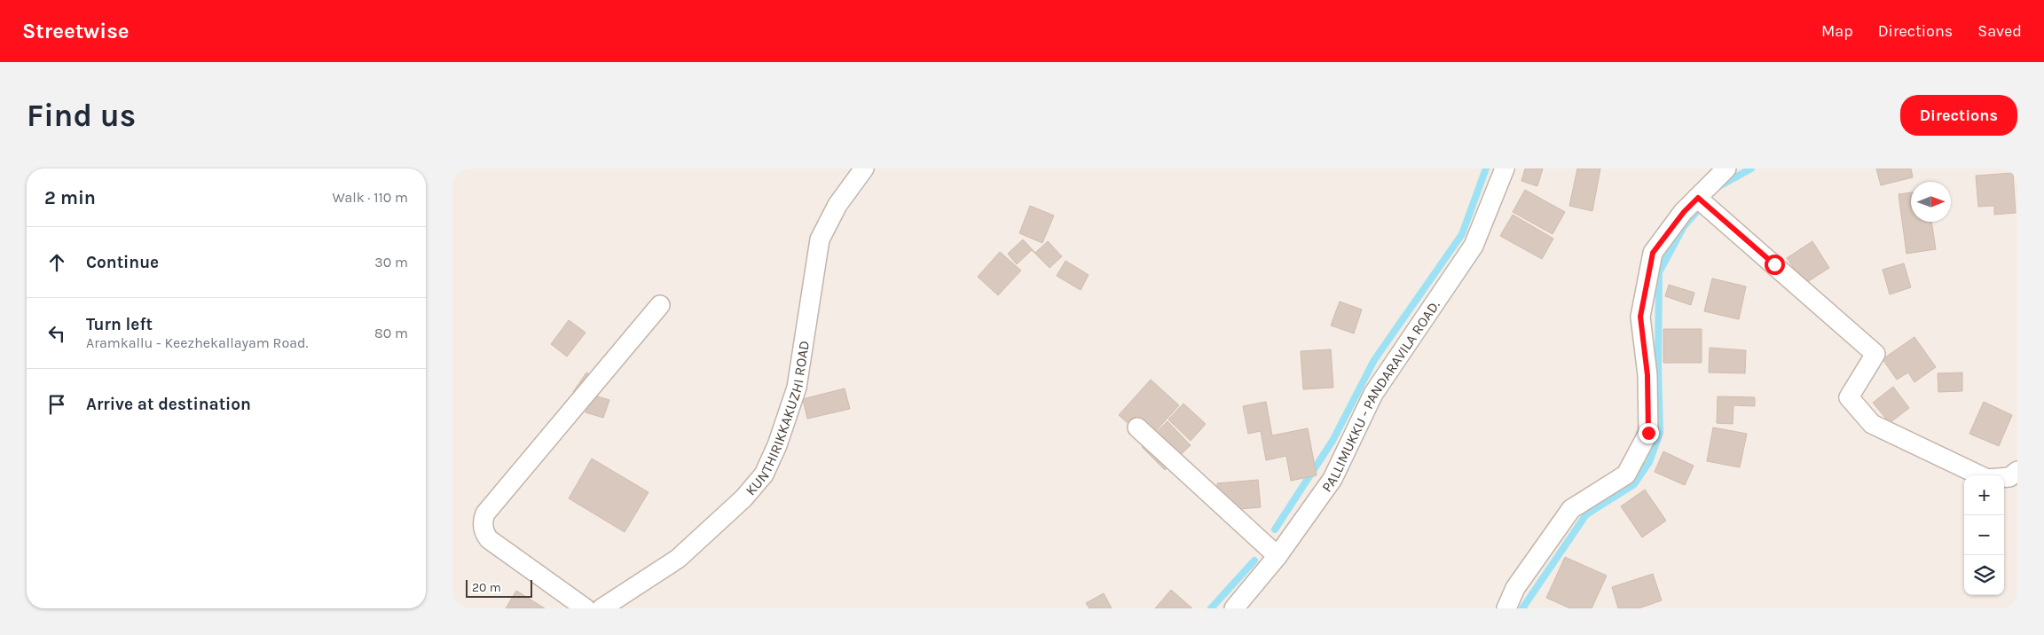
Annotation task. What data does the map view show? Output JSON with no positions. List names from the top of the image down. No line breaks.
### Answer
{"streets":{"street":["PALLIMUKKU - PANDARAVILA ROAD.","KUNTHIRIKKAKUZHI ROAD"]},"scale_bar":"20 m","north":"right","page":{"header":"Streetwise","nav":["Map","Directions","Saved"],"buttons":"Directions","title":"Find us","heading":["2 min","Walk · 110 m"],"list":[["Continue","30 m"],["Turn left","Aramkallu - Keezhekallayam Road.","80 m"],"Arrive at destination"],"map_buttons":["+","−"],"scale":"20 m"}}
